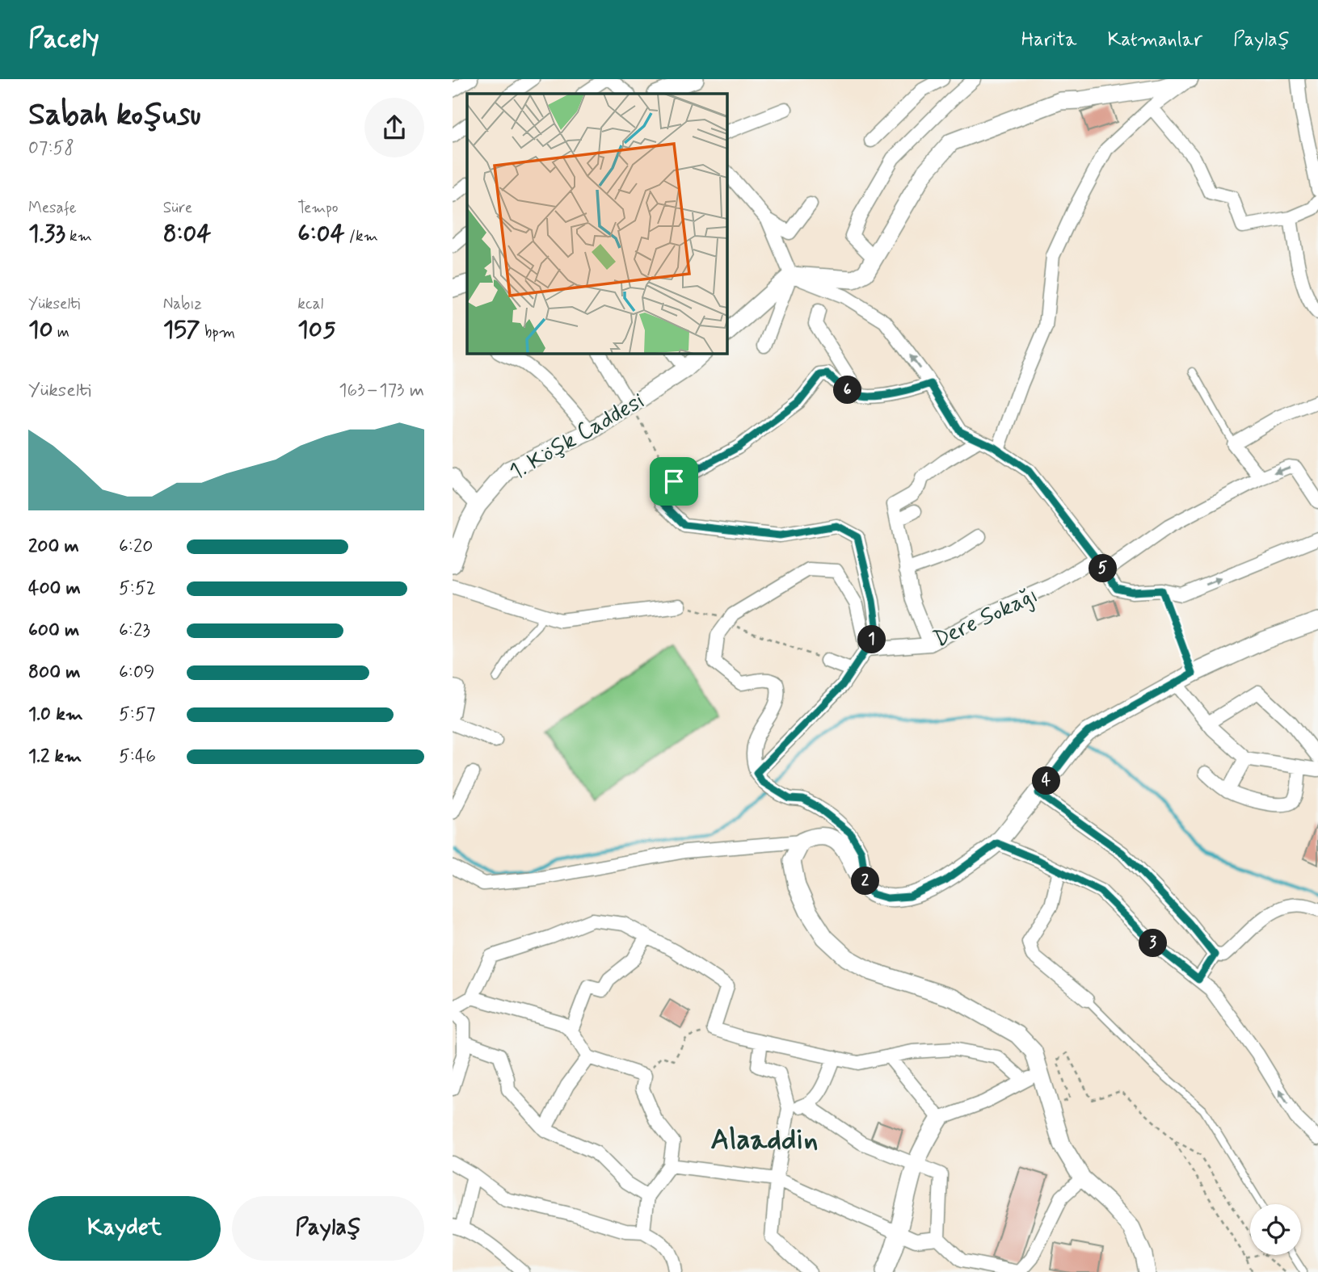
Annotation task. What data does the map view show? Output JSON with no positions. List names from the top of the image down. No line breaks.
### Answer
{"streets":{"main road":["1. Köşk Caddesi"],"street":["Dere Sokağı"]},"districts":["Alaaddin"],"page":{"header":"Pacely","nav":["Harita","Katmanlar","Paylaş"],"heading":["Sabah koşusu","07:58"],"stats":[["Mesafe","1.33 km"],["Süre","8:04"],["Tempo","6:04 /km"],["Yükselti","10 m"],["Nabız","157 bpm"],["kcal","105"]],"chart":["Yükselti","163–173 m"],"pins":["6","5","1","4","2","3"],"list":[{"name":"200 m","note":"6:20"},{"name":"400 m","note":"5:52"},{"name":"600 m","note":"6:23"},{"name":"800 m","note":"6:09"},{"name":"1.0 km","note":"5:57"},{"name":"1.2 km","note":"5:46"}],"buttons":["Kaydet","Paylaş"]}}
